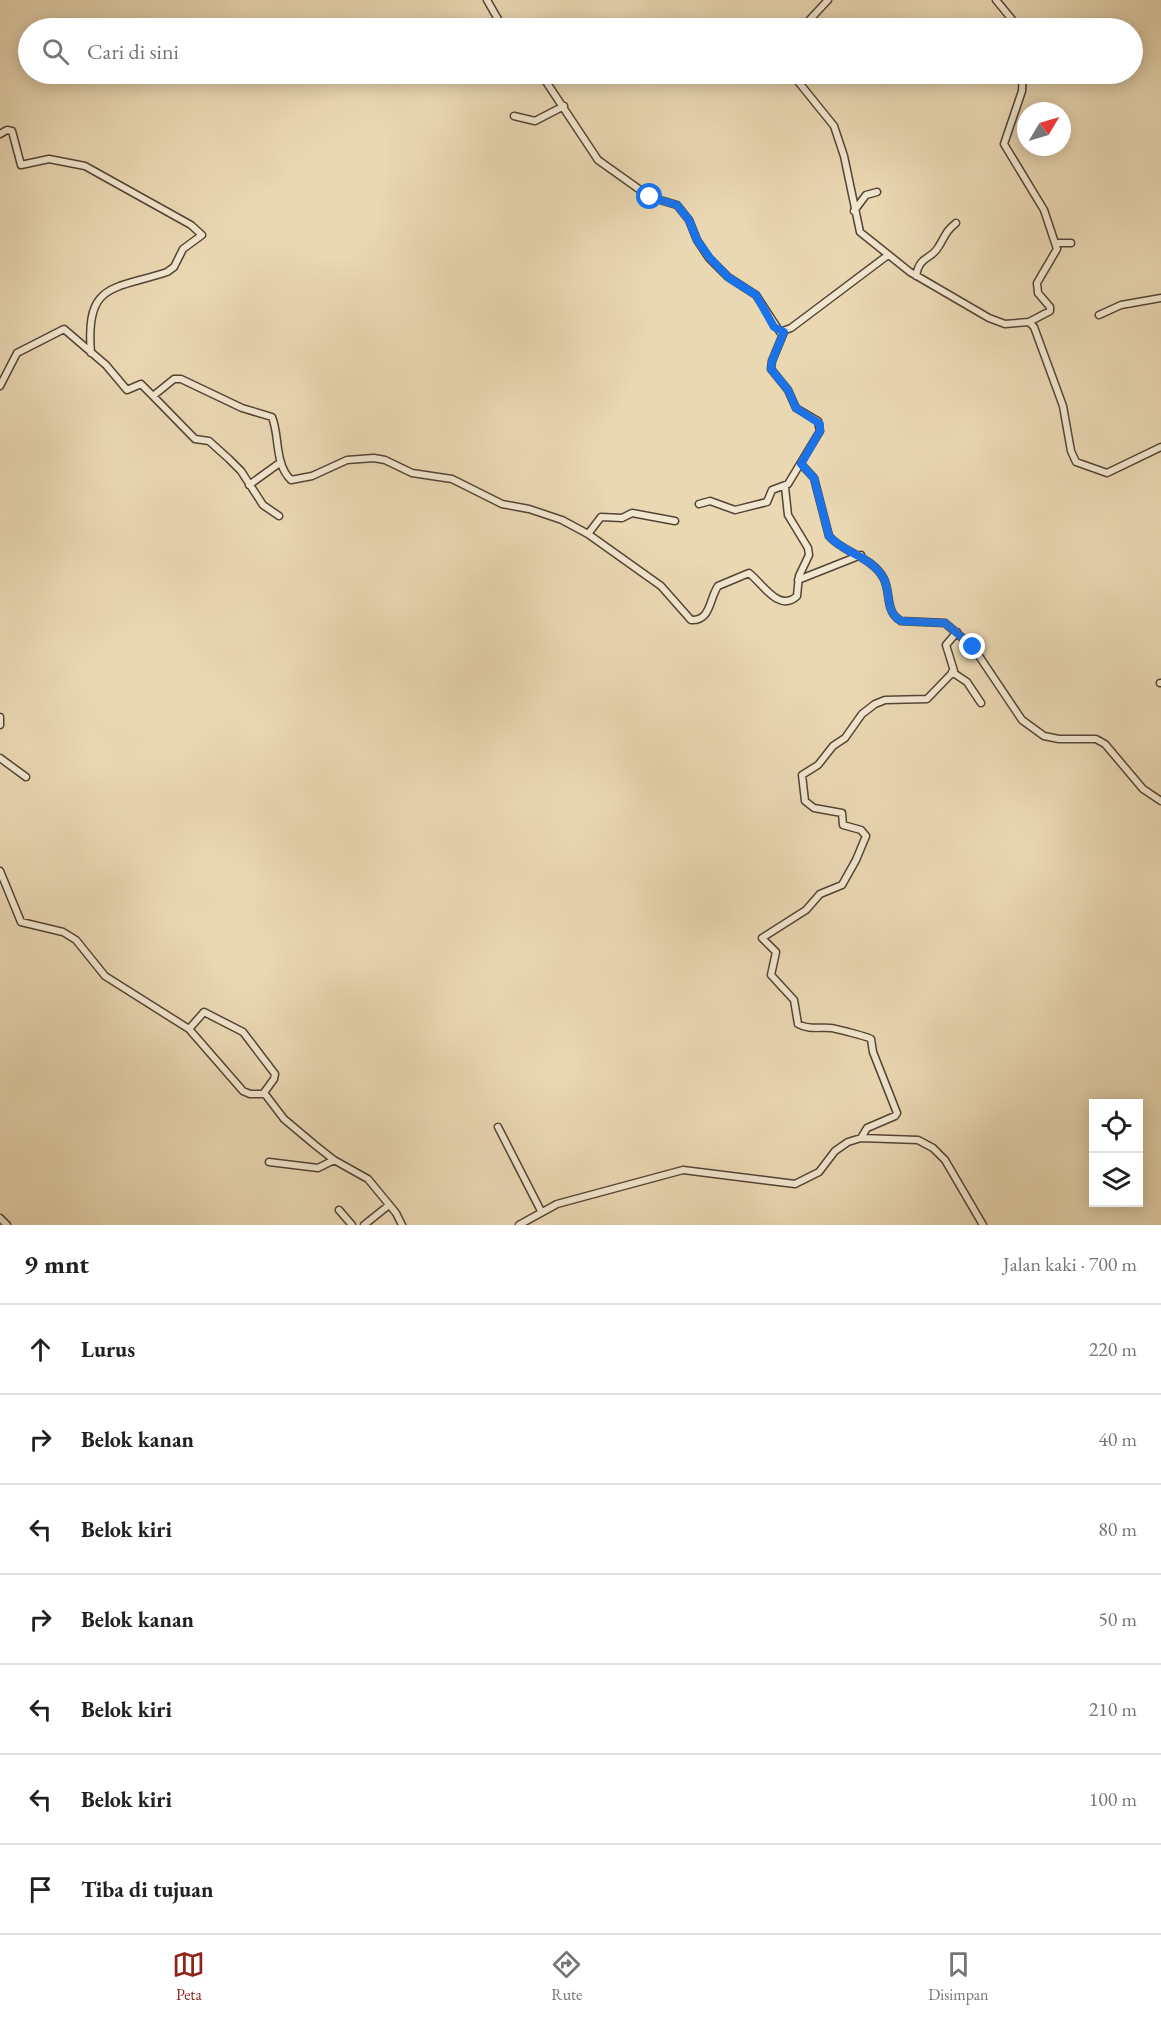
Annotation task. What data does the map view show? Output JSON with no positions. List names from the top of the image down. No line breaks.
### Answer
{"north":"top right","page":{"search":"Cari di sini","heading":["9 mnt","Jalan kaki · 700 m"],"list":[["Lurus","220 m"],["Belok kanan","40 m"],["Belok kiri","80 m"],["Belok kanan","50 m"],["Belok kiri","210 m"],["Belok kiri","100 m"],"Tiba di tujuan"],"nav":["Peta","Rute","Disimpan"]}}
